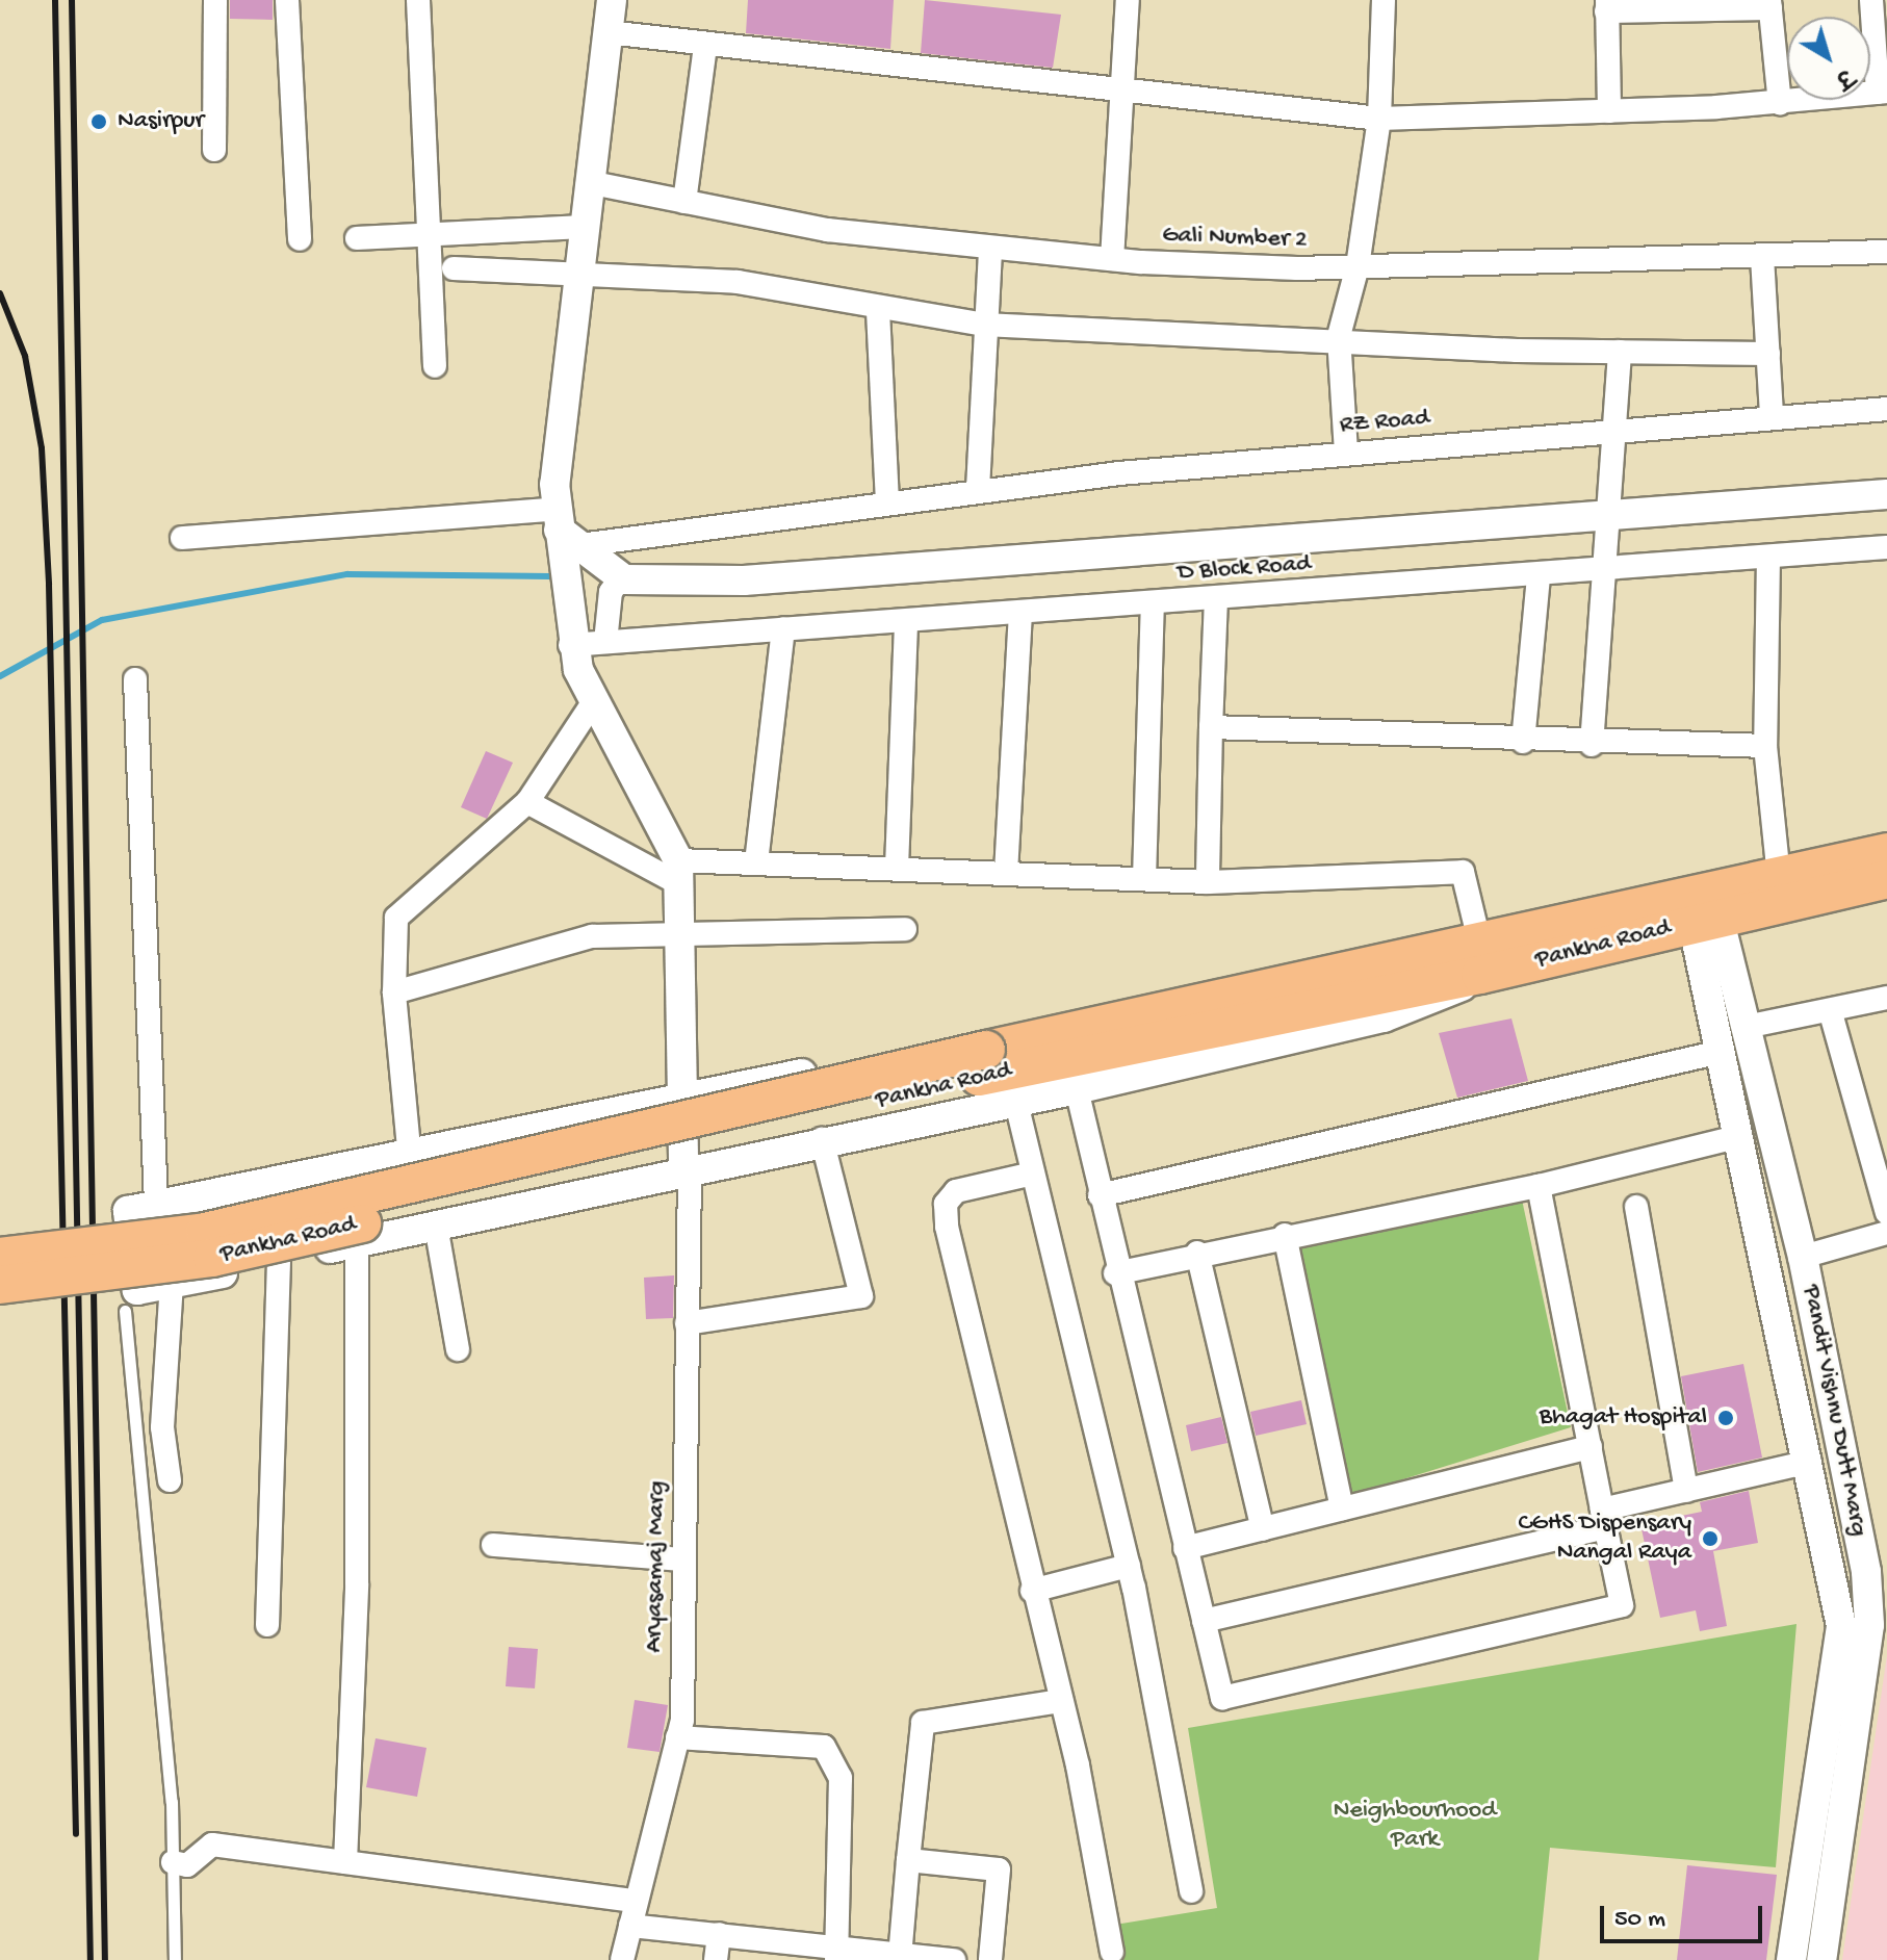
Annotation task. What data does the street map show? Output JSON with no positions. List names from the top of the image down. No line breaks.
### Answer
{"streets":{"main road":["Pankha Road"],"street":["Gali Number 2","RZ Road","D Block Road","Pandit Vishnu Dutt Marg","Aryasamaj Marg"]},"crossings":[["Pankha Road","Pandit Vishnu Dutt Marg"]],"parks":["Neighbourhood Park"],"places":["Nasirpur","Bhagat Hospital","CGHS Dispensary Nangal Raya"],"scale_bar":"50 m","north":"bottom right"}
